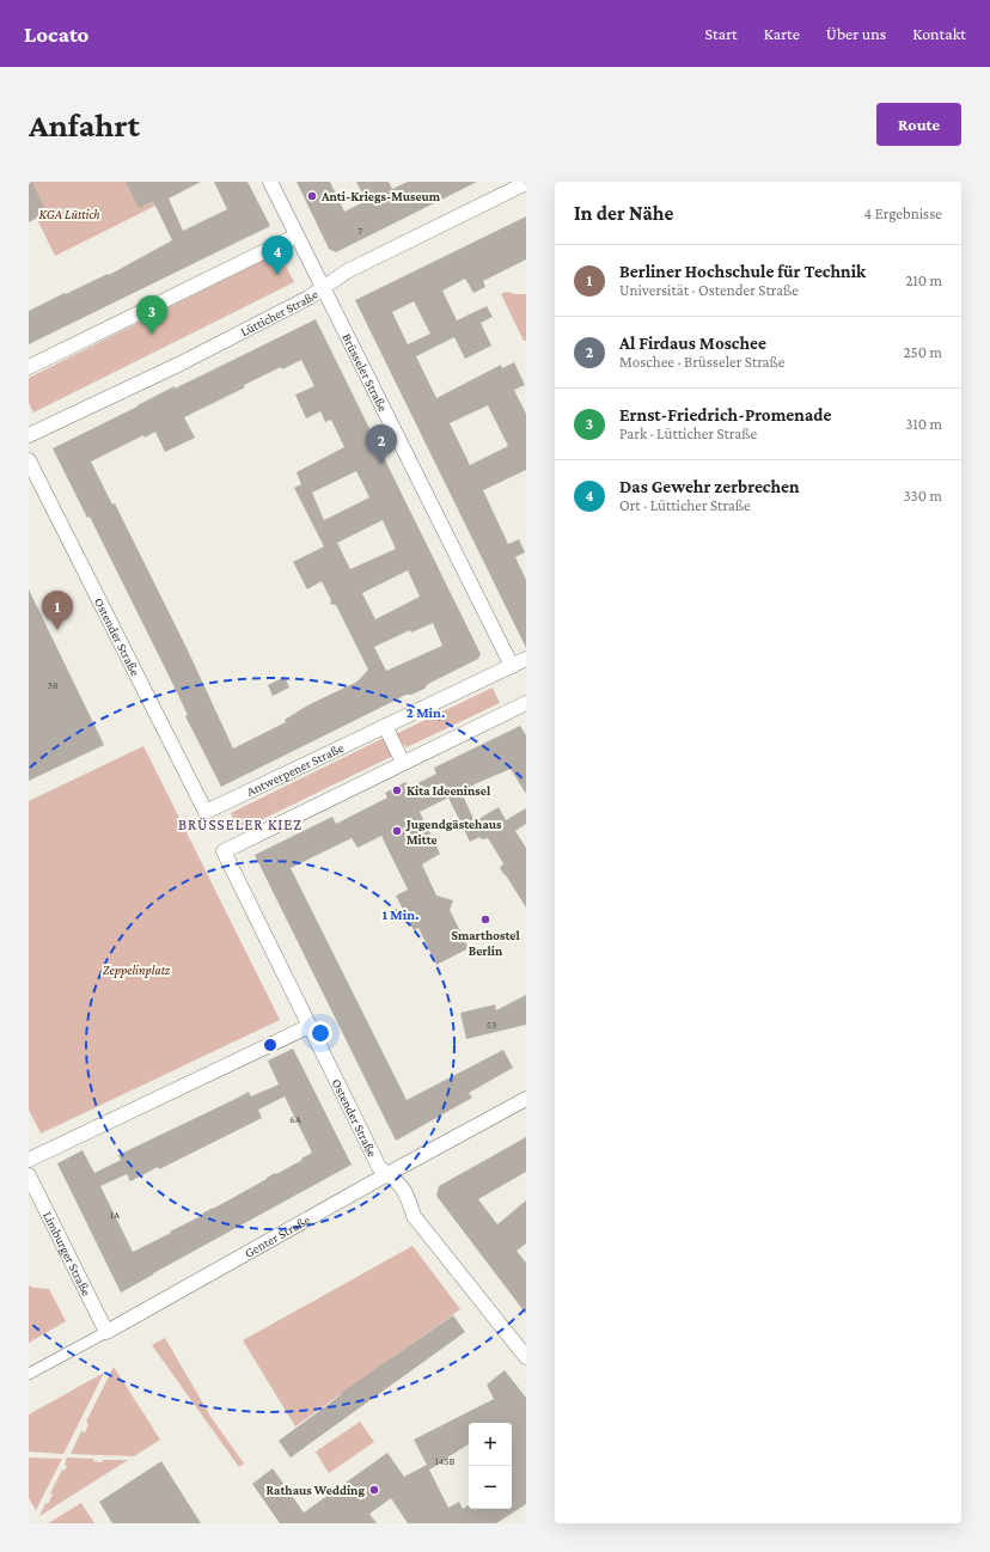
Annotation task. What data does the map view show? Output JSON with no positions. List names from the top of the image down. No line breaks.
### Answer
{"streets":{"street":["Lütticher Straße","Brüsseler Straße","Ostender Straße","Antwerpener Straße","Genter Straße","Limburger Straße"]},"crossings":[["Lütticher Straße","Brüsseler Straße"],["Brüsseler Straße","Antwerpener Straße"],["Ostender Straße","Antwerpener Straße"],["Ostender Straße","Genter Straße"],["Genter Straße","Limburger Straße"]],"districts":["BRÜSSELER KIEZ"],"parks":["KGA Lüttich","Zeppelinplatz"],"places":["Anti-Kriegs-Museum","Kita Ideeninsel","Jugendgästehaus Mitte","Smarthostel Berlin","Rathaus Wedding"],"house_numbers":["7","38","53","6A","1A","145B"],"page":{"header":"Locato","nav":["Start","Karte","Über uns","Kontakt"],"buttons":"Route","title":"Anfahrt","heading":["In der Nähe","4 Ergebnisse"],"pins":["4","3","2","1"],"list":[{"mark":"1","name":"Berliner Hochschule für Technik","note":"Universität · Ostender Straße","value":"210 m"},{"mark":"2","name":"Al Firdaus Moschee","note":"Moschee · Brüsseler Straße","value":"250 m"},{"mark":"3","name":"Ernst-Friedrich-Promenade","note":"Park · Lütticher Straße","value":"310 m"},{"mark":"4","name":"Das Gewehr zerbrechen","note":"Ort · Lütticher Straße","value":"330 m"}],"map_buttons":["+","−"]},"rings":["2 Min.","1 Min."]}
